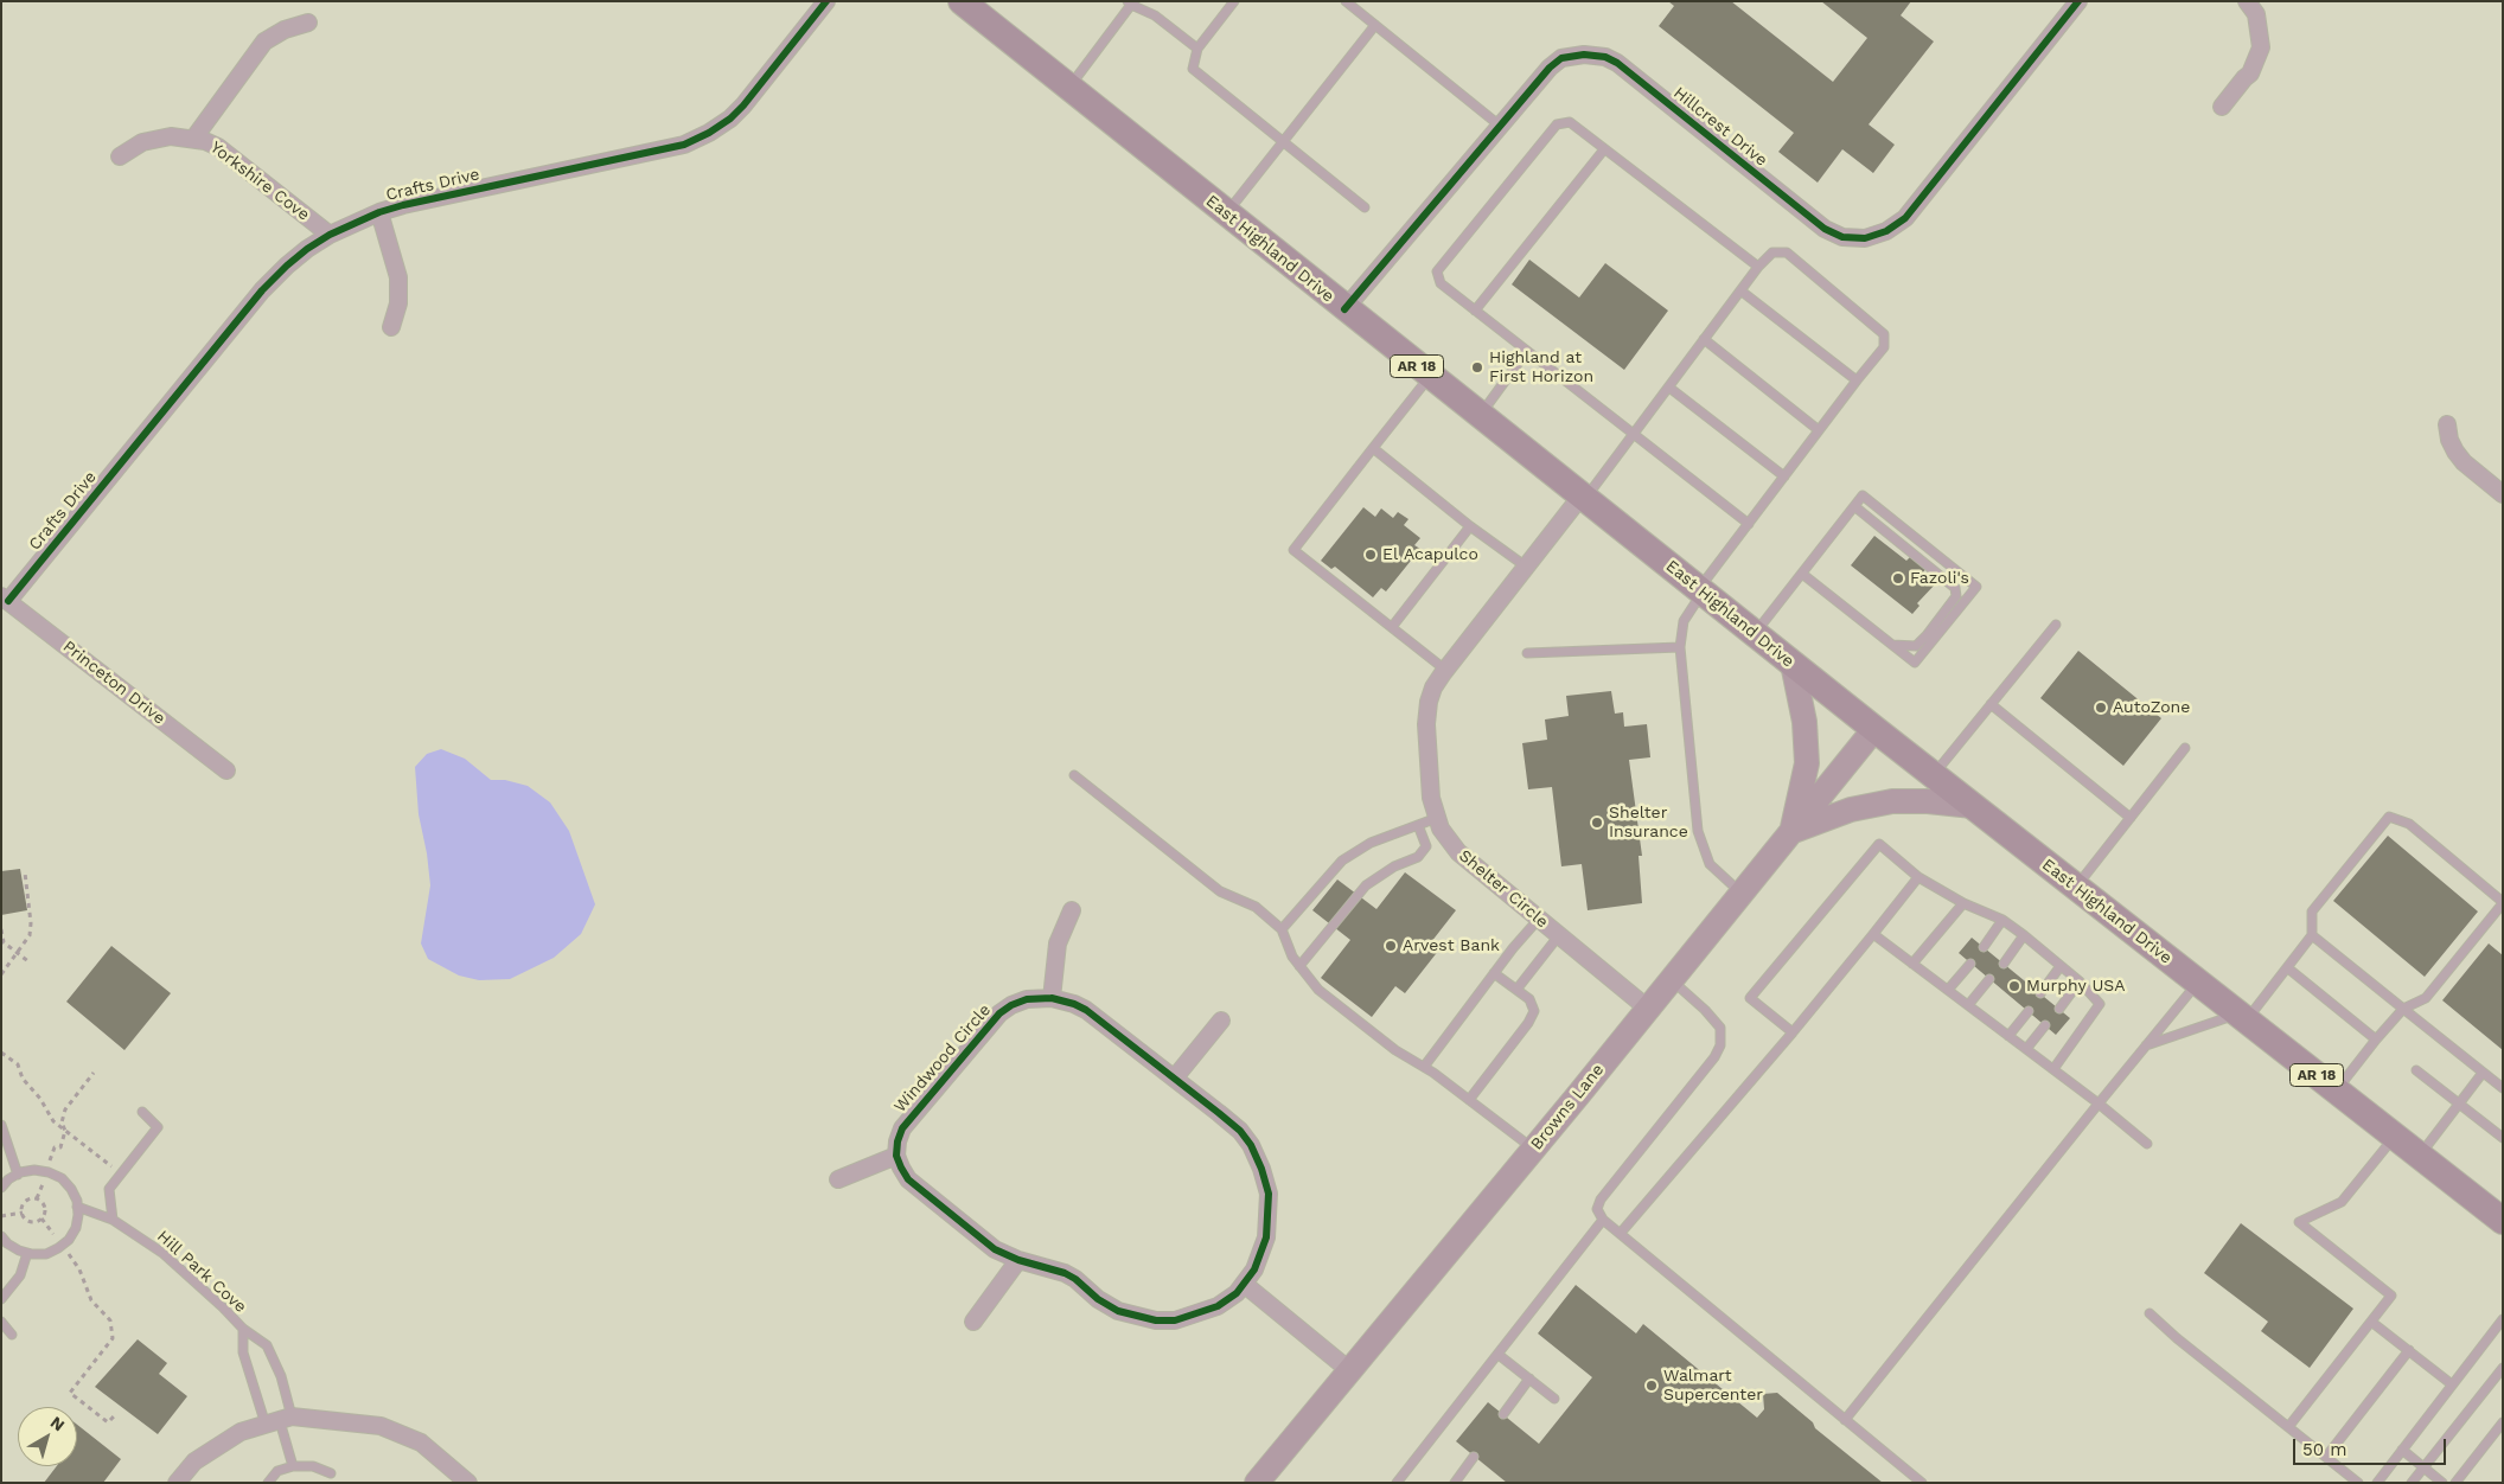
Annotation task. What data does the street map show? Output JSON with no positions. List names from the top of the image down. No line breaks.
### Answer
{"streets":{"main road":["East Highland Drive","AR 18"],"street":["Hillcrest Drive","Yorkshire Cove","Crafts Drive","Princeton Drive","Shelter Circle","Windwood Circle","Browns Lane"],"lane":["Hill Park Cove"]},"crossings":[["Hillcrest Drive","East Highland Drive"],["Yorkshire Cove","Crafts Drive"],["Crafts Drive","Princeton Drive"],["East Highland Drive","Shelter Circle"],["East Highland Drive","Browns Lane"],["Shelter Circle","Browns Lane"]],"places":["Highland at First Horizon","El Acapulco","Fazoli's","AutoZone","Shelter Insurance","Arvest Bank","Murphy USA","Walmart Supercenter"],"scale_bar":"50 m","north":"top right"}
